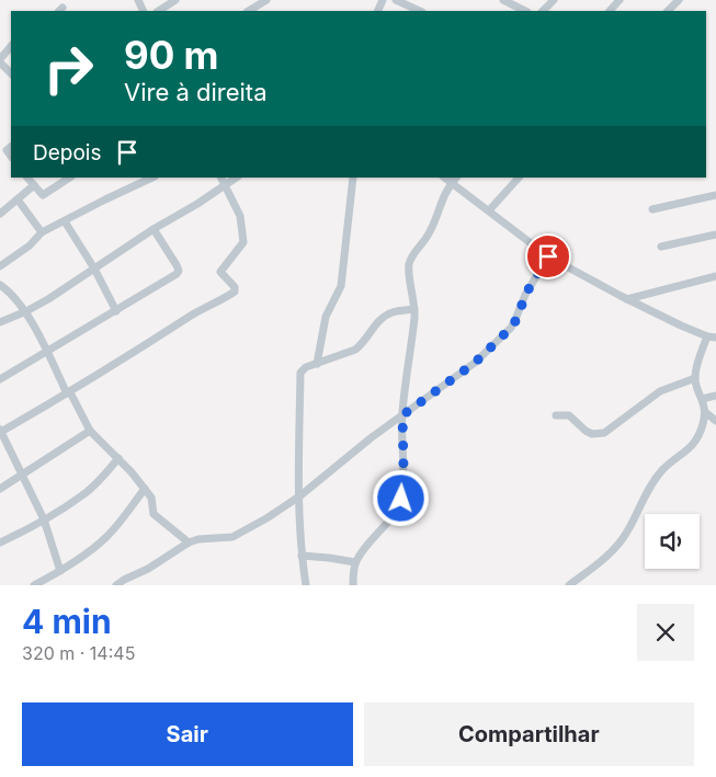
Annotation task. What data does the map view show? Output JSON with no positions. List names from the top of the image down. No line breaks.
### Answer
{"page":{"turn":["90 m","Vire à direita"],"then":"Depois","heading":["4 min","320 m · 14:45"],"buttons":["Sair","Compartilhar"]}}
